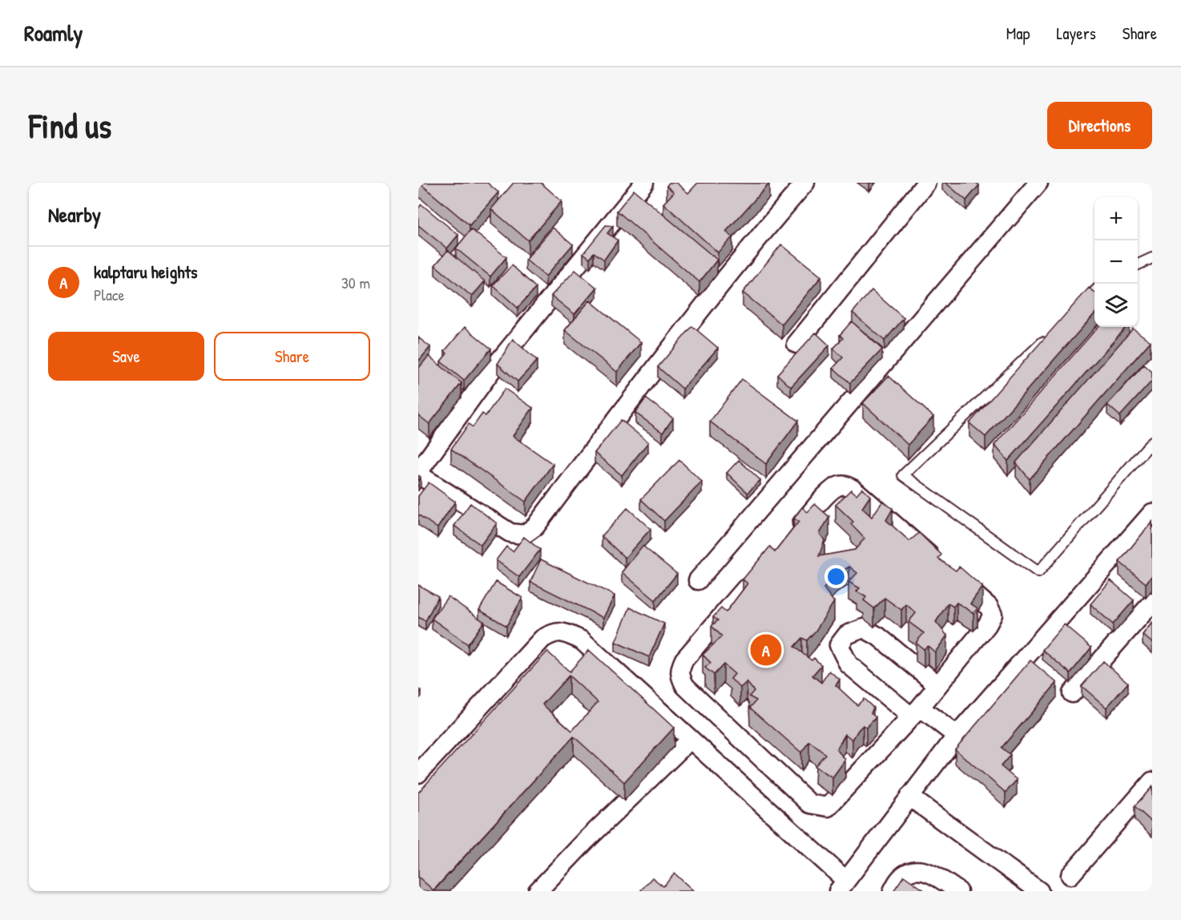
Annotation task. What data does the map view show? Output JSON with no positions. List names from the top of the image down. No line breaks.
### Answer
{"page":{"header":"Roamly","nav":["Map","Layers","Share"],"buttons":["Directions",["Save","Share"]],"title":"Find us","heading":"Nearby","map_buttons":["+","−"],"list":[{"mark":"A","name":"kalptaru heights","note":"Place","value":"30 m"}],"pins":"A"}}
